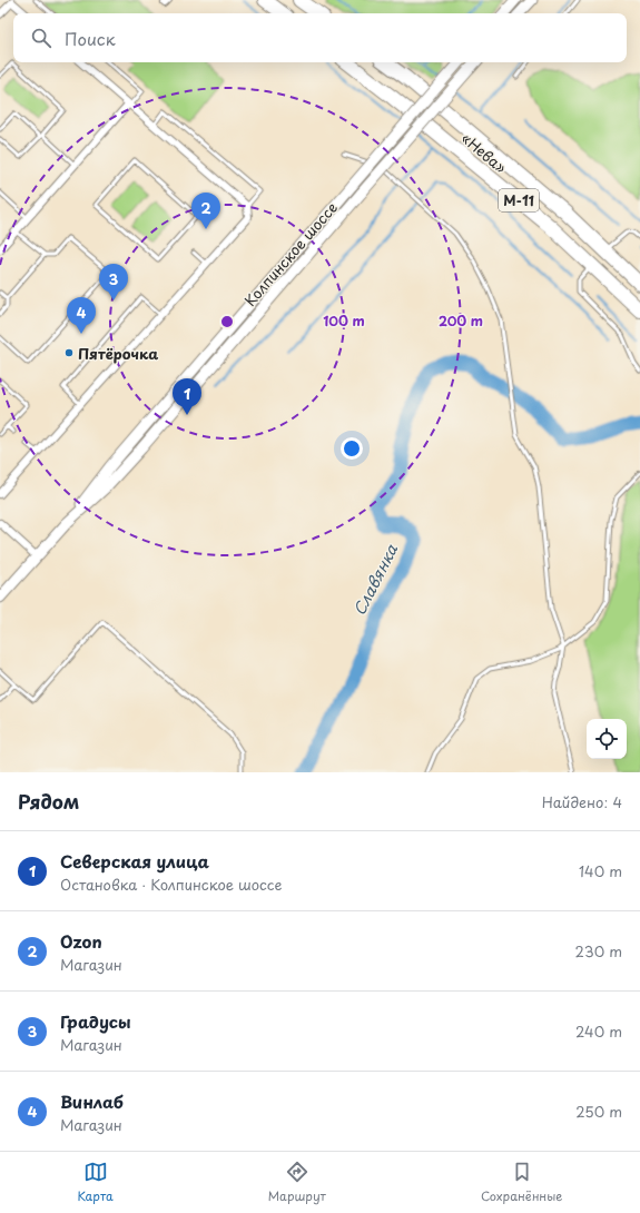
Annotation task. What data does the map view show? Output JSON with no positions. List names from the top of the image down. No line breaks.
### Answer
{"streets":{"highway":["«Нева»","М-11"],"main road":["Колпинское шоссе"]},"water":["Славянка"],"places":["Пятёрочка"],"page":{"search":"Поиск","pins":["2","3","4","1"],"heading":["Рядом","Найдено: 4"],"list":[{"mark":"1","name":"Северская улица","note":"Остановка · Колпинское шоссе","value":"140 m"},{"mark":"2","name":"Ozon","note":"Магазин","value":"230 m"},{"mark":"3","name":"Градусы","note":"Магазин","value":"240 m"},{"mark":"4","name":"Винлаб","note":"Магазин","value":"250 m"}],"nav":["Карта","Маршрут","Сохранённые"]},"rings":["100 m","200 m"]}
